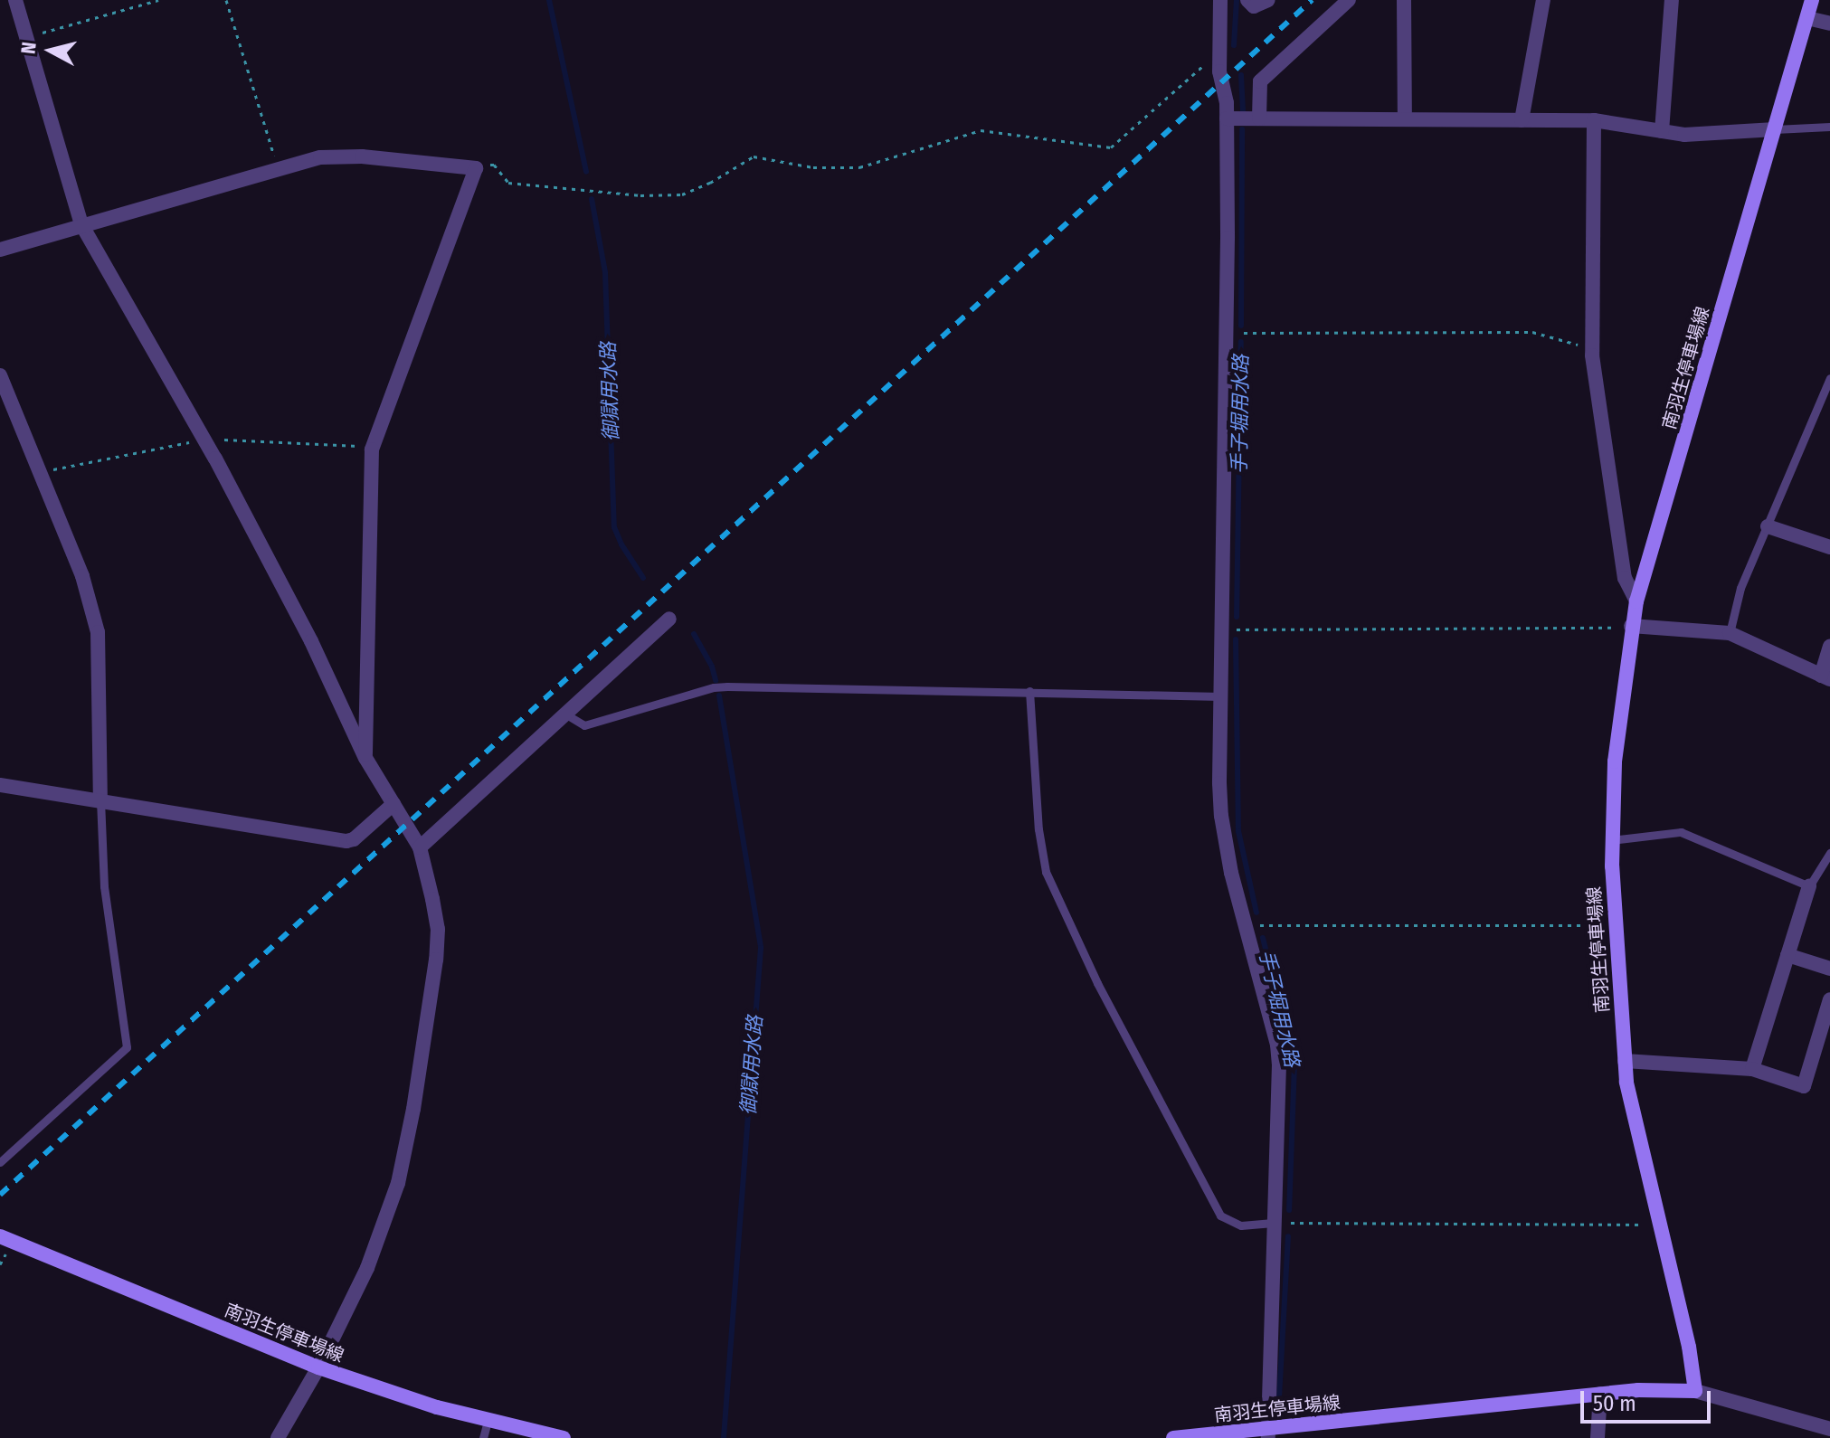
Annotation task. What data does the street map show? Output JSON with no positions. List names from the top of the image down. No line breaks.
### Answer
{"streets":{"main road":["南羽生停車場線"]},"water":["御獄用水路","手子堀用水路"],"scale_bar":"50 m","north":"left"}
